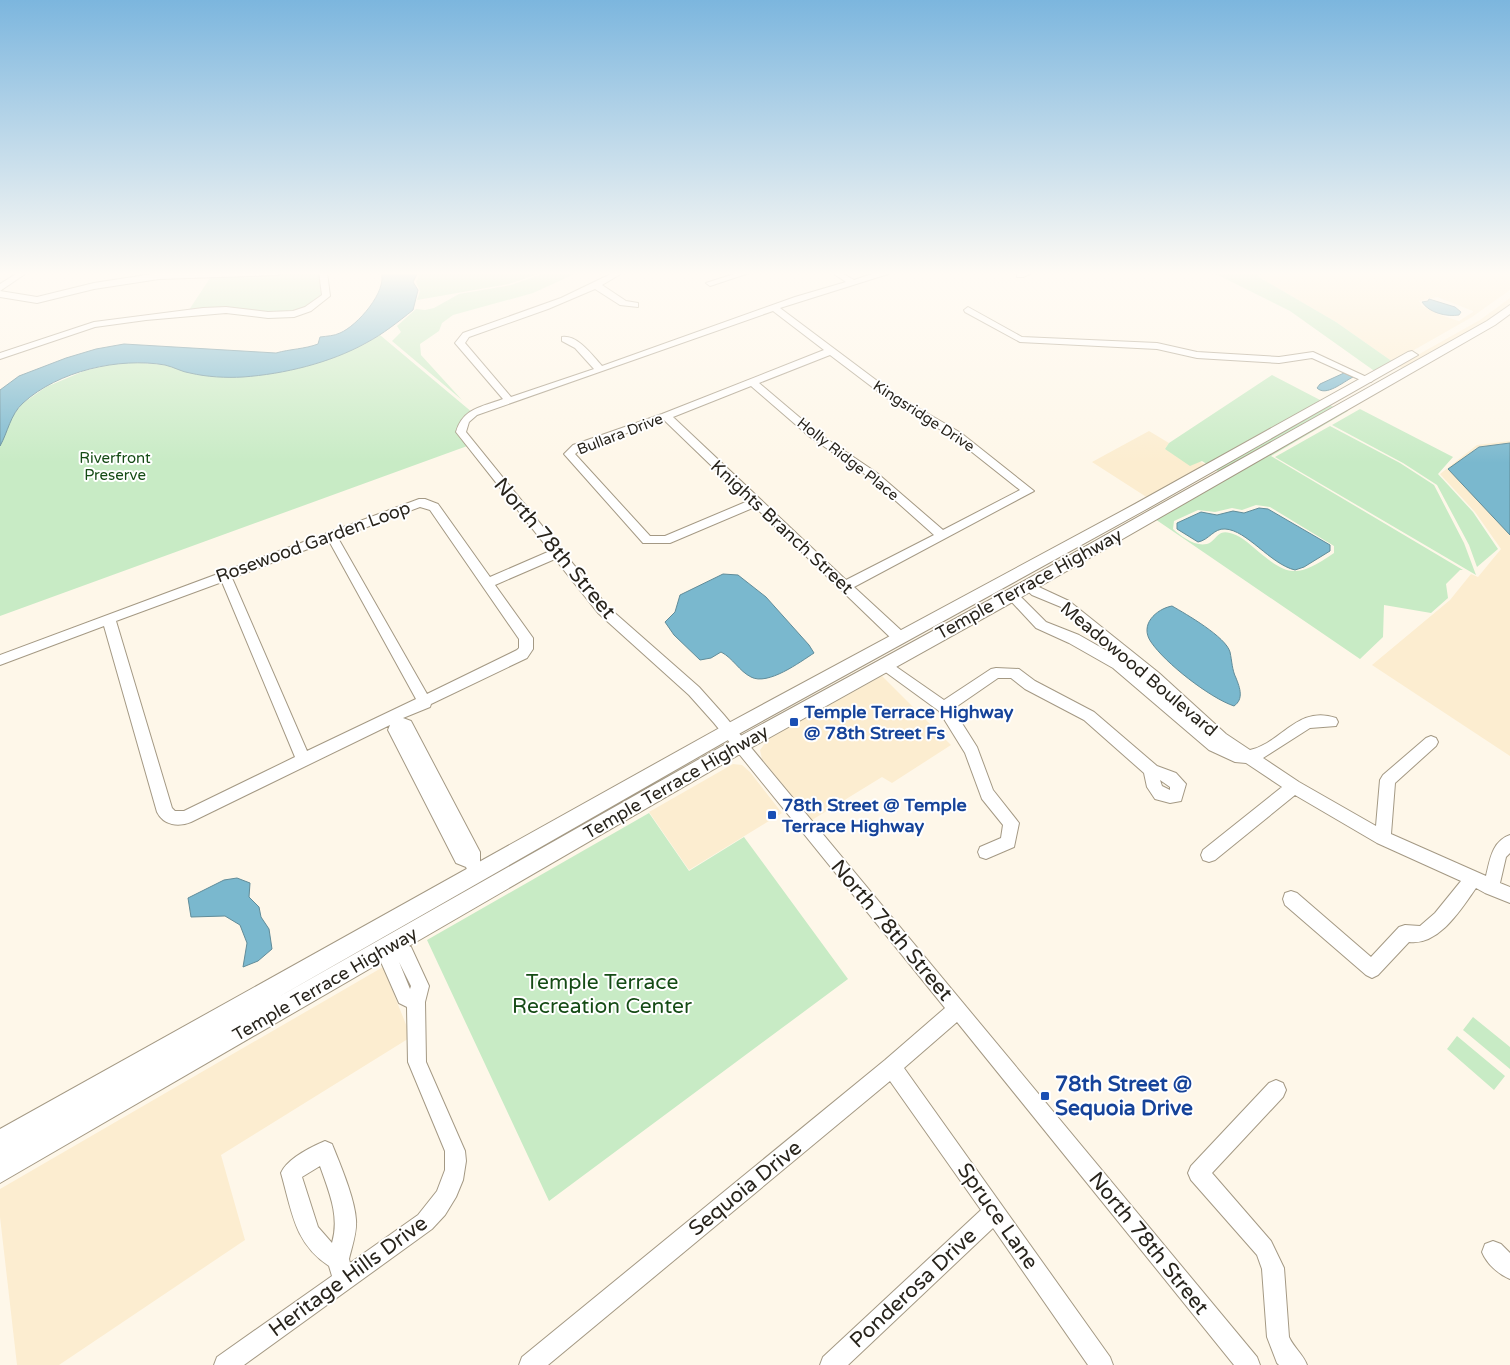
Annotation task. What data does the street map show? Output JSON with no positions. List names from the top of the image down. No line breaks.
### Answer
{"streets":{"main road":["Temple Terrace Highway"],"street":["Kingsridge Drive","Bullara Drive","Holly Ridge Place","Knights Branch Street","Rosewood Garden Loop","North 78th Street","Meadowood Boulevard","Sequoia Drive","Spruce Lane","Heritage Hills Drive","Ponderosa Drive"]},"crossings":[["Kingsridge Drive","Bullara Drive"],["Kingsridge Drive","Holly Ridge Place"],["Kingsridge Drive","Knights Branch Street"],["Bullara Drive","Holly Ridge Place"],["Bullara Drive","Knights Branch Street"],["Knights Branch Street","Temple Terrace Highway"],["North 78th Street","Temple Terrace Highway"],["North 78th Street","Sequoia Drive"],["Temple Terrace Highway","Meadowood Boulevard"],["Temple Terrace Highway","Heritage Hills Drive"],["Sequoia Drive","Spruce Lane"],["Spruce Lane","Ponderosa Drive"]],"parks":["Riverfront Preserve","Temple Terrace Recreation Center"],"places":{"transit":["Temple Terrace Highway @ 78th Street Fs","78th Street @ Temple Terrace Highway","78th Street @ Sequoia Drive"]}}
